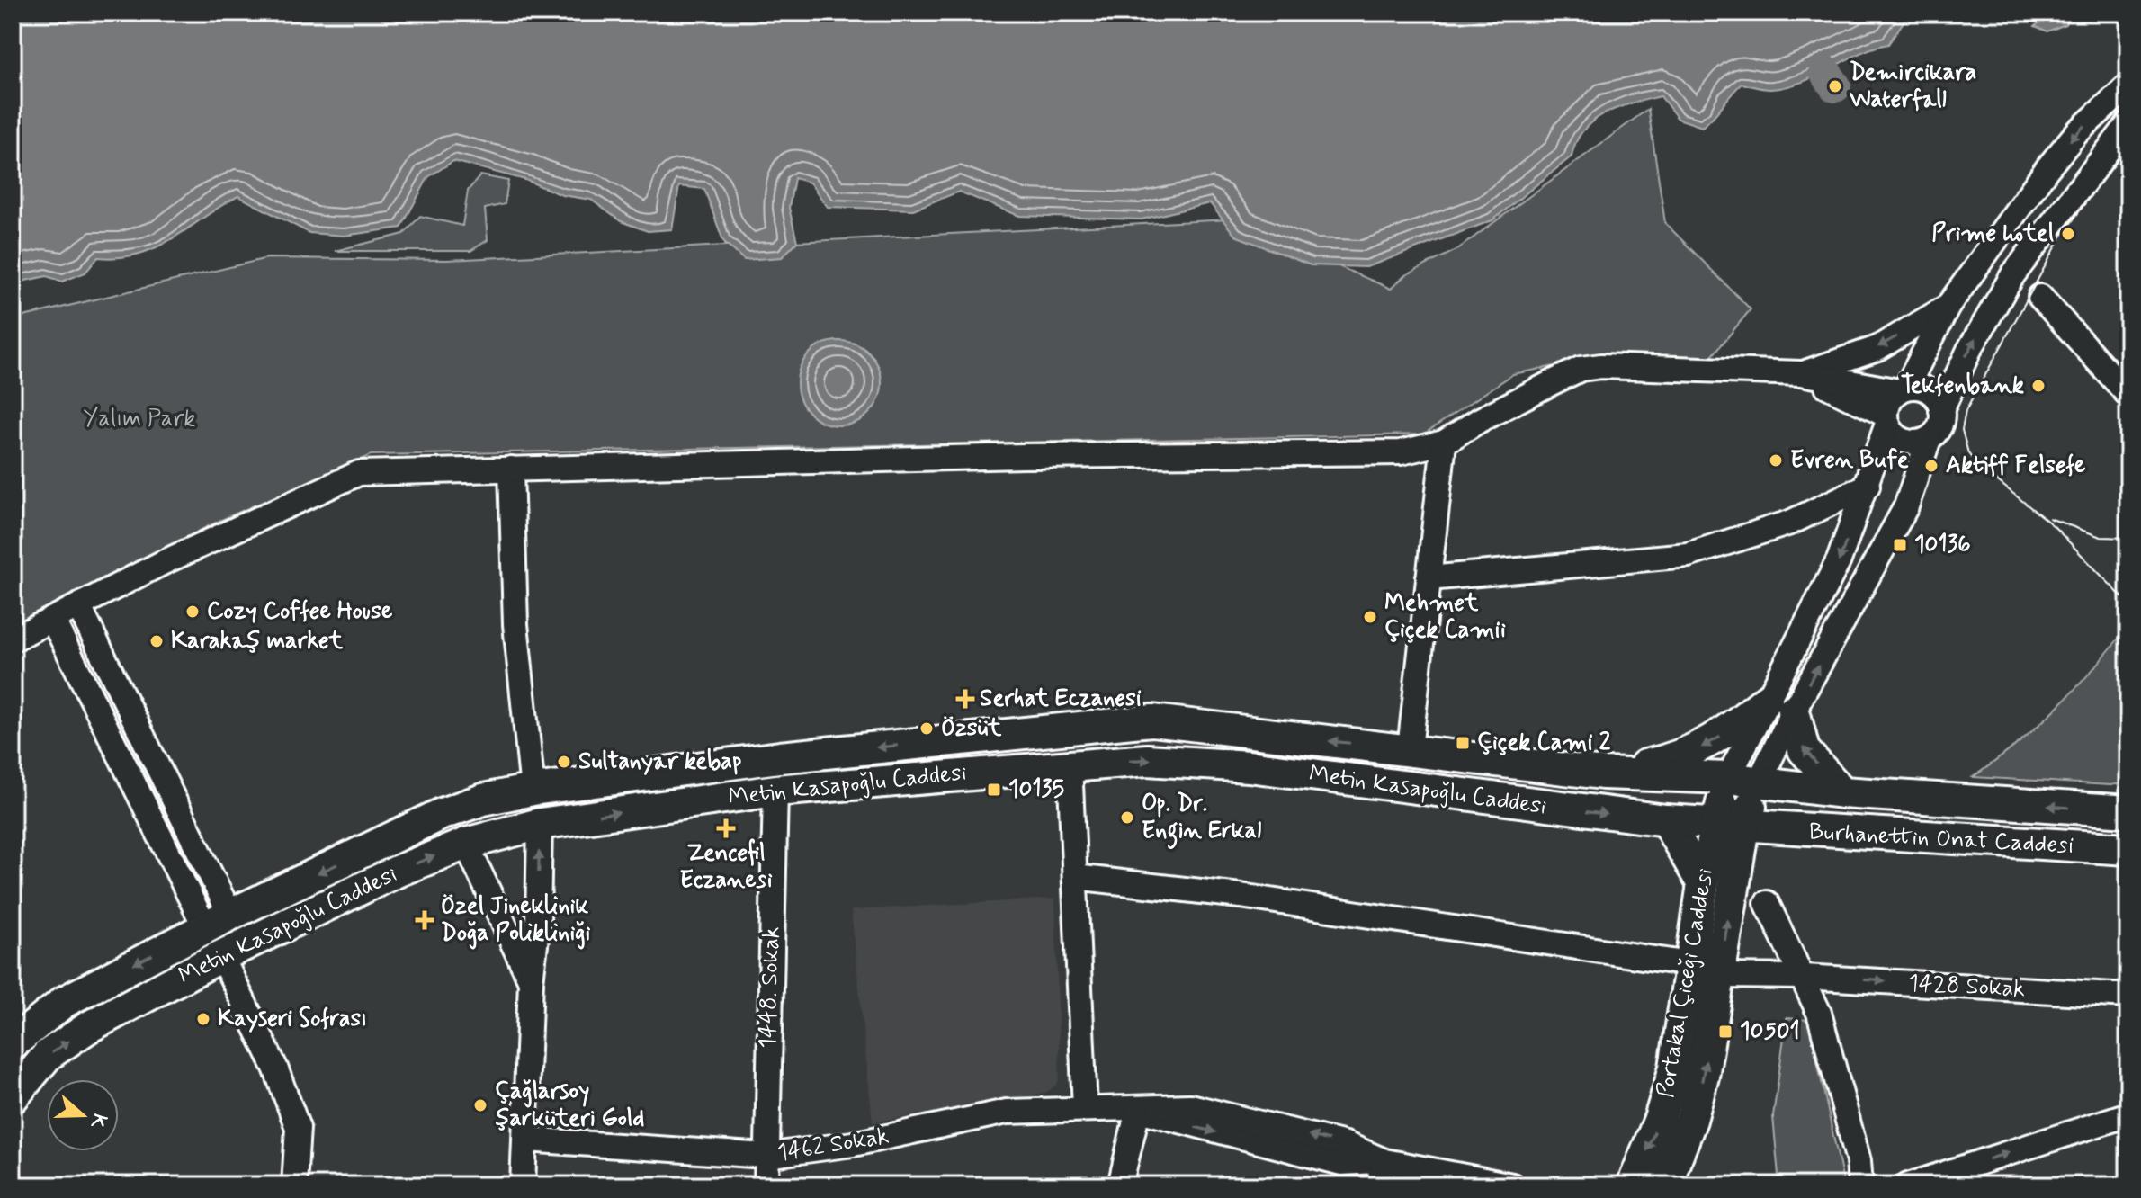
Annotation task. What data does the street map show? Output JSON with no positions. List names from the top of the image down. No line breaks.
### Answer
{"streets":{"main road":["Metin Kasapoğlu Caddesi","Burhanettin Onat Caddesi","Portakal Çiceği Caddesi"],"street":["1428 Sokak","1448. Sokak","1462 Sokak"]},"crossings":[["Metin Kasapoğlu Caddesi","Burhanettin Onat Caddesi"],["Metin Kasapoğlu Caddesi","Portakal Çiceği Caddesi"],["Metin Kasapoğlu Caddesi","1448. Sokak"],["Burhanettin Onat Caddesi","Portakal Çiceği Caddesi"],["Portakal Çiceği Caddesi","1428 Sokak"],["1448. Sokak","1462 Sokak"]],"parks":["Yalım Park"],"places":{"other":["Demircikara Waterfall","Prime hotel","Tekfenbank","Evren Bufe","Aktiff Felsefe","Cozy Coffee House","Mehmet Çiçek Camii","Karakaş market","Özsüt","Sultanyar kebap","Op. Dr. Engin Erkal","Kayseri Sofrası","Çağlarsoy şarküteri Gold"],"transit":["10136","Çiçek Cami 2","10135","10501"],"health":["Serhat Eczanesi","Zencefil Eczanesi","Özel Jineklinik Doğa Polikliniği"]},"north":"right"}
